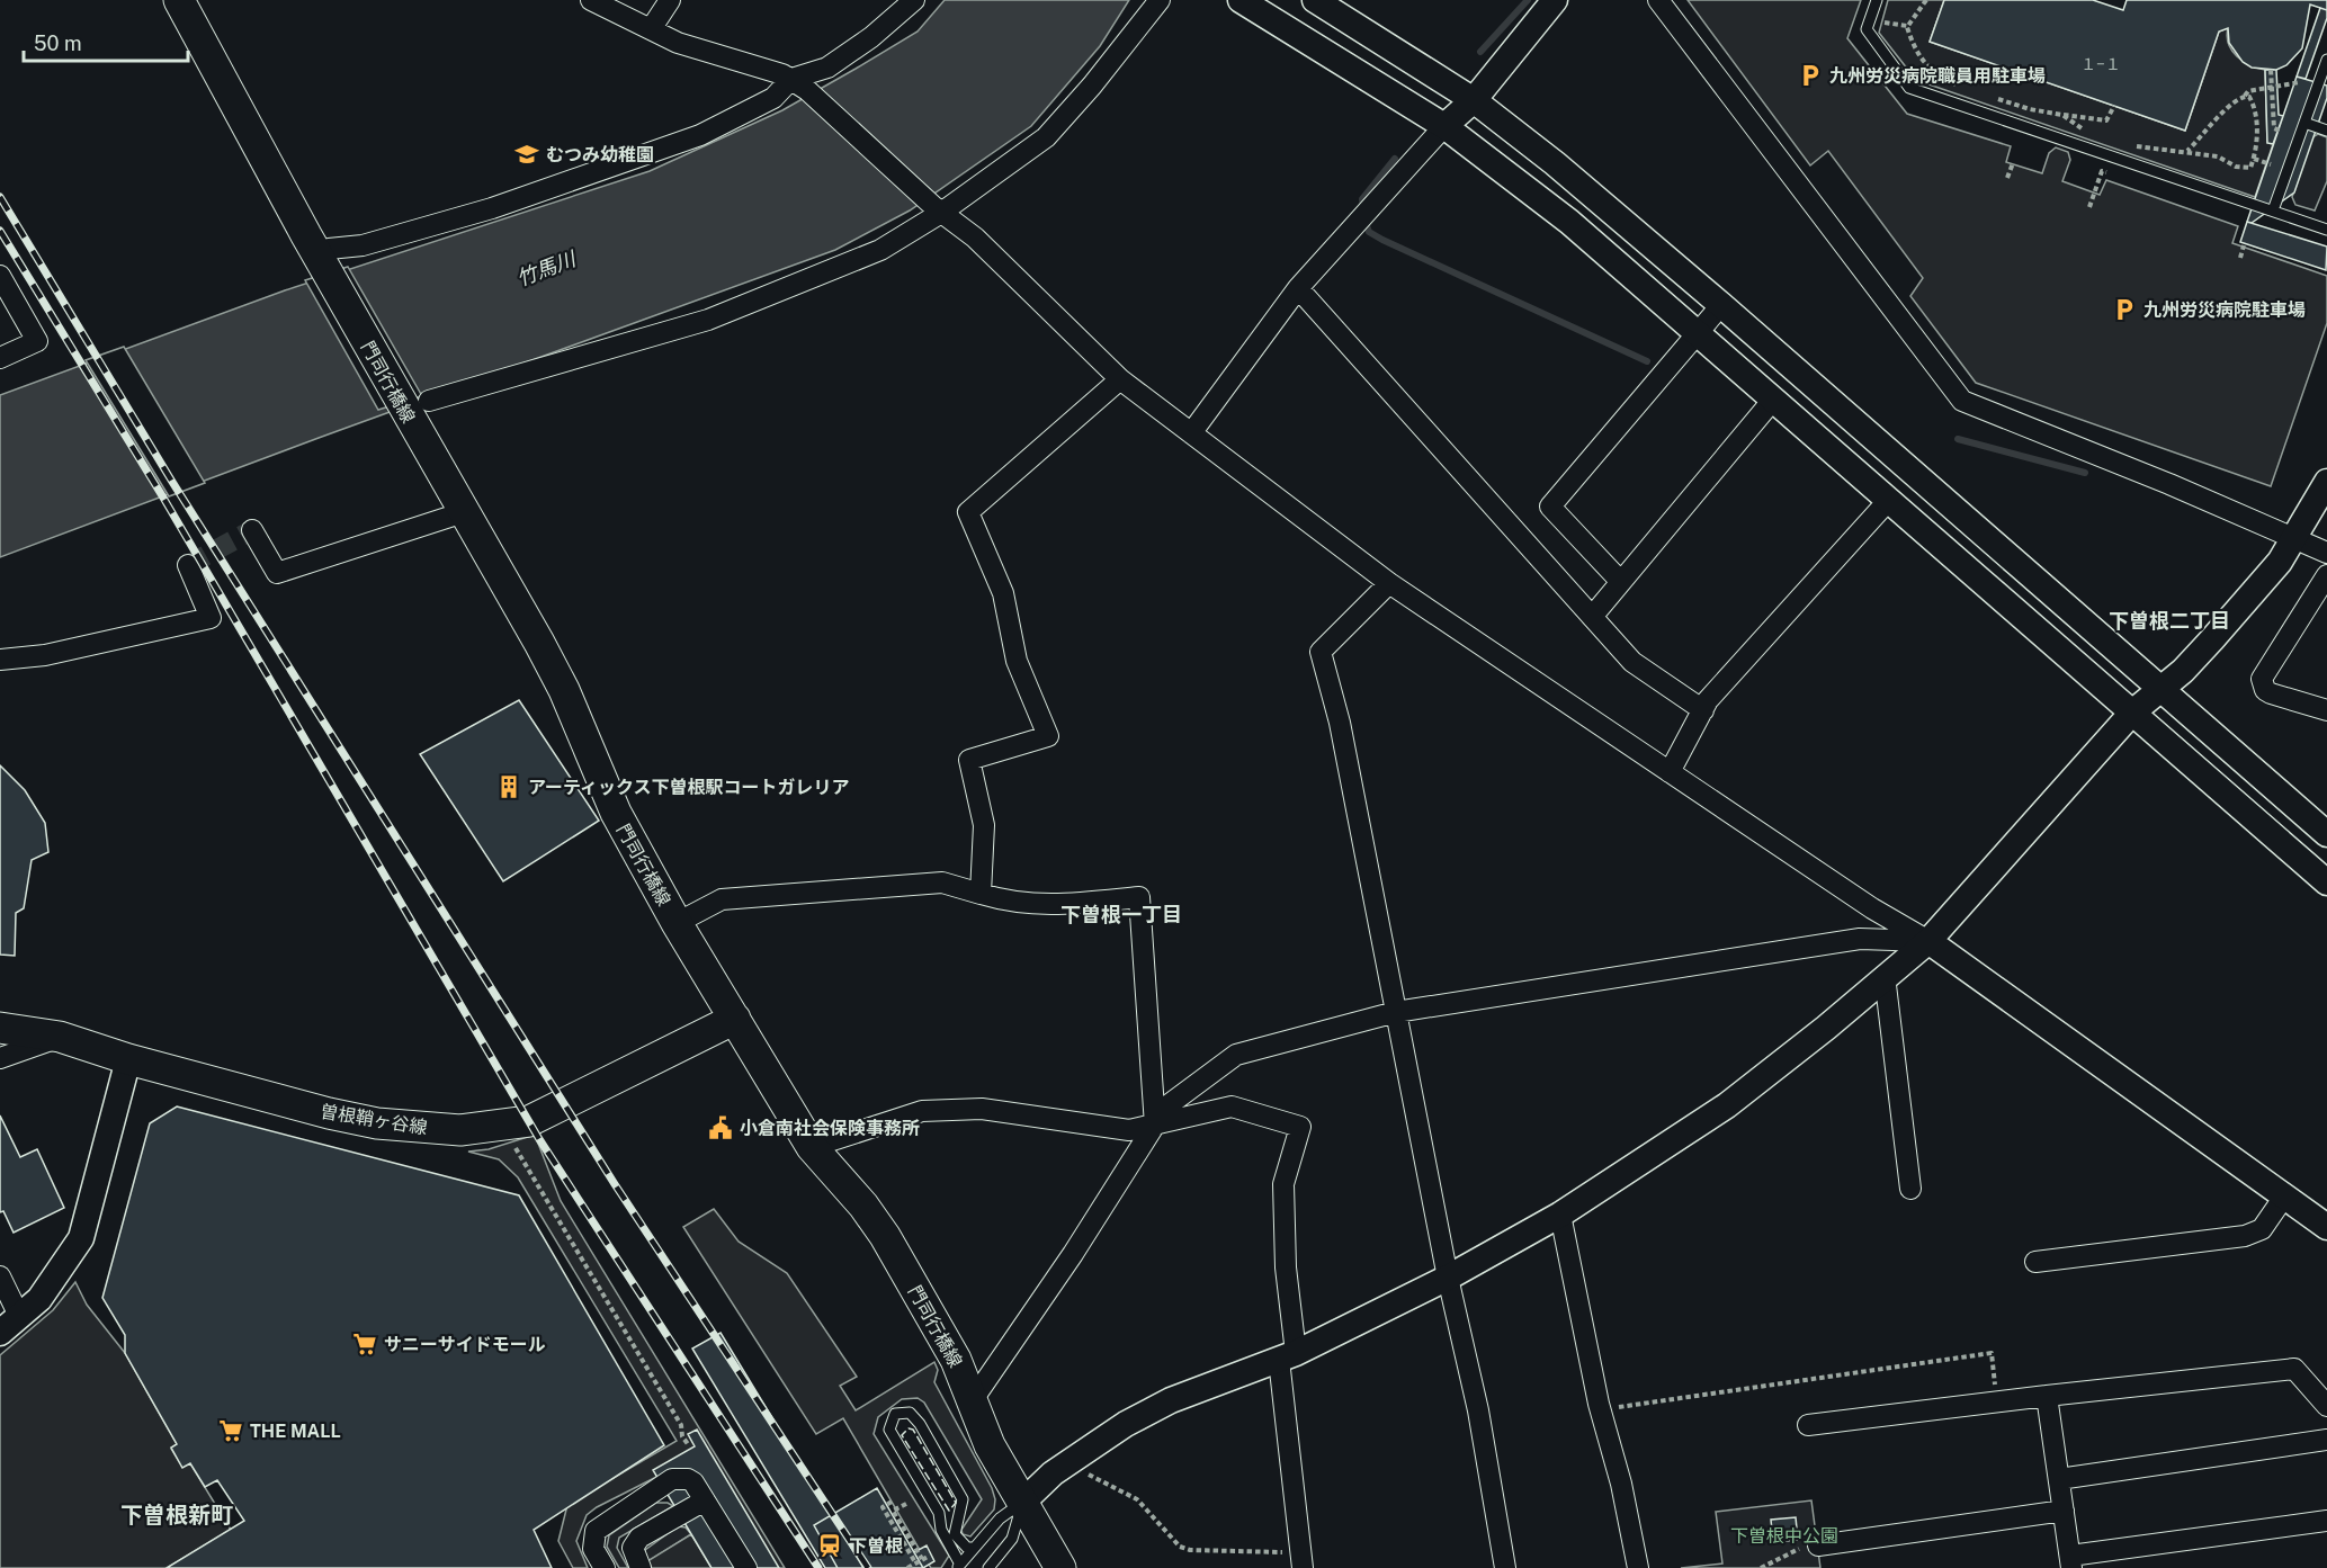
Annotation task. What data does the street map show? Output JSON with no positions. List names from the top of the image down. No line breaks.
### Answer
{"streets":{"main road":["門司行橋線","曽根鞘ヶ谷線"]},"crossings":[["門司行橋線","曽根鞘ヶ谷線"]],"districts":["下曽根二丁目","下曽根一丁目","下曽根新町"],"water":["竹馬川"],"parks":["下曽根中公園"],"places":{"parking":["九州労災病院職員用駐車場","九州労災病院駐車場"],"school or university":["むつみ幼稚園"],"building":["アーティックス下曽根駅コートガレリア"],"public building":["小倉南社会保険事務所"],"supermarket":["サニーサイドモール","THE MALL"],"station":["下曽根"]},"house_numbers":["１−１"],"scale_bar":"50 m"}
